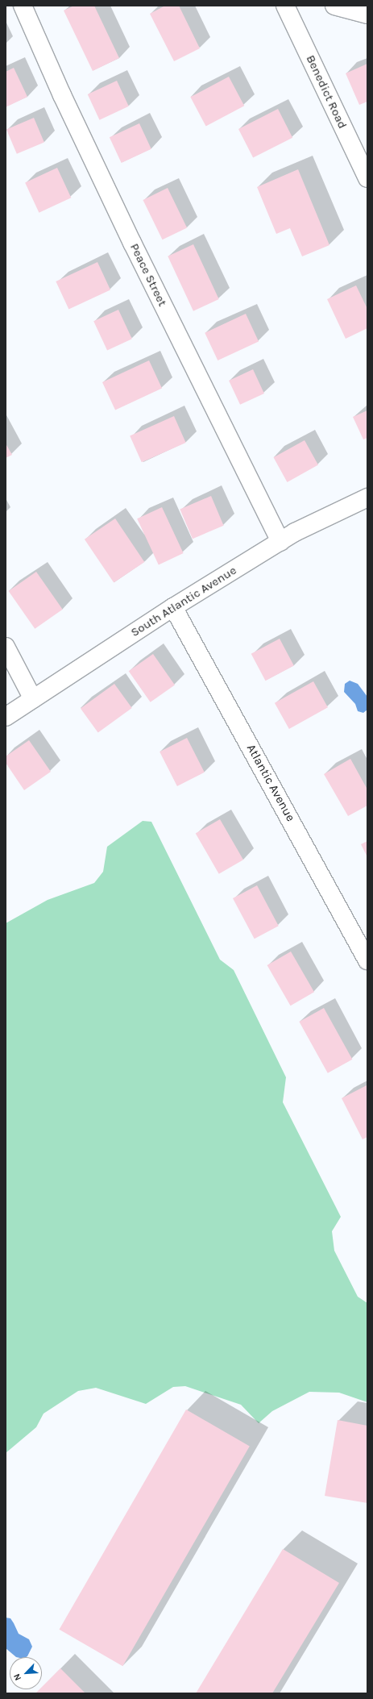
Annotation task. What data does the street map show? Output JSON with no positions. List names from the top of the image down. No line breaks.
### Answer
{"streets":{"street":["Benedict Road","Peace Street","South Atlantic Avenue","Atlantic Avenue"]},"crossings":[["Peace Street","South Atlantic Avenue"],["South Atlantic Avenue","Atlantic Avenue"]],"north":"bottom left"}
